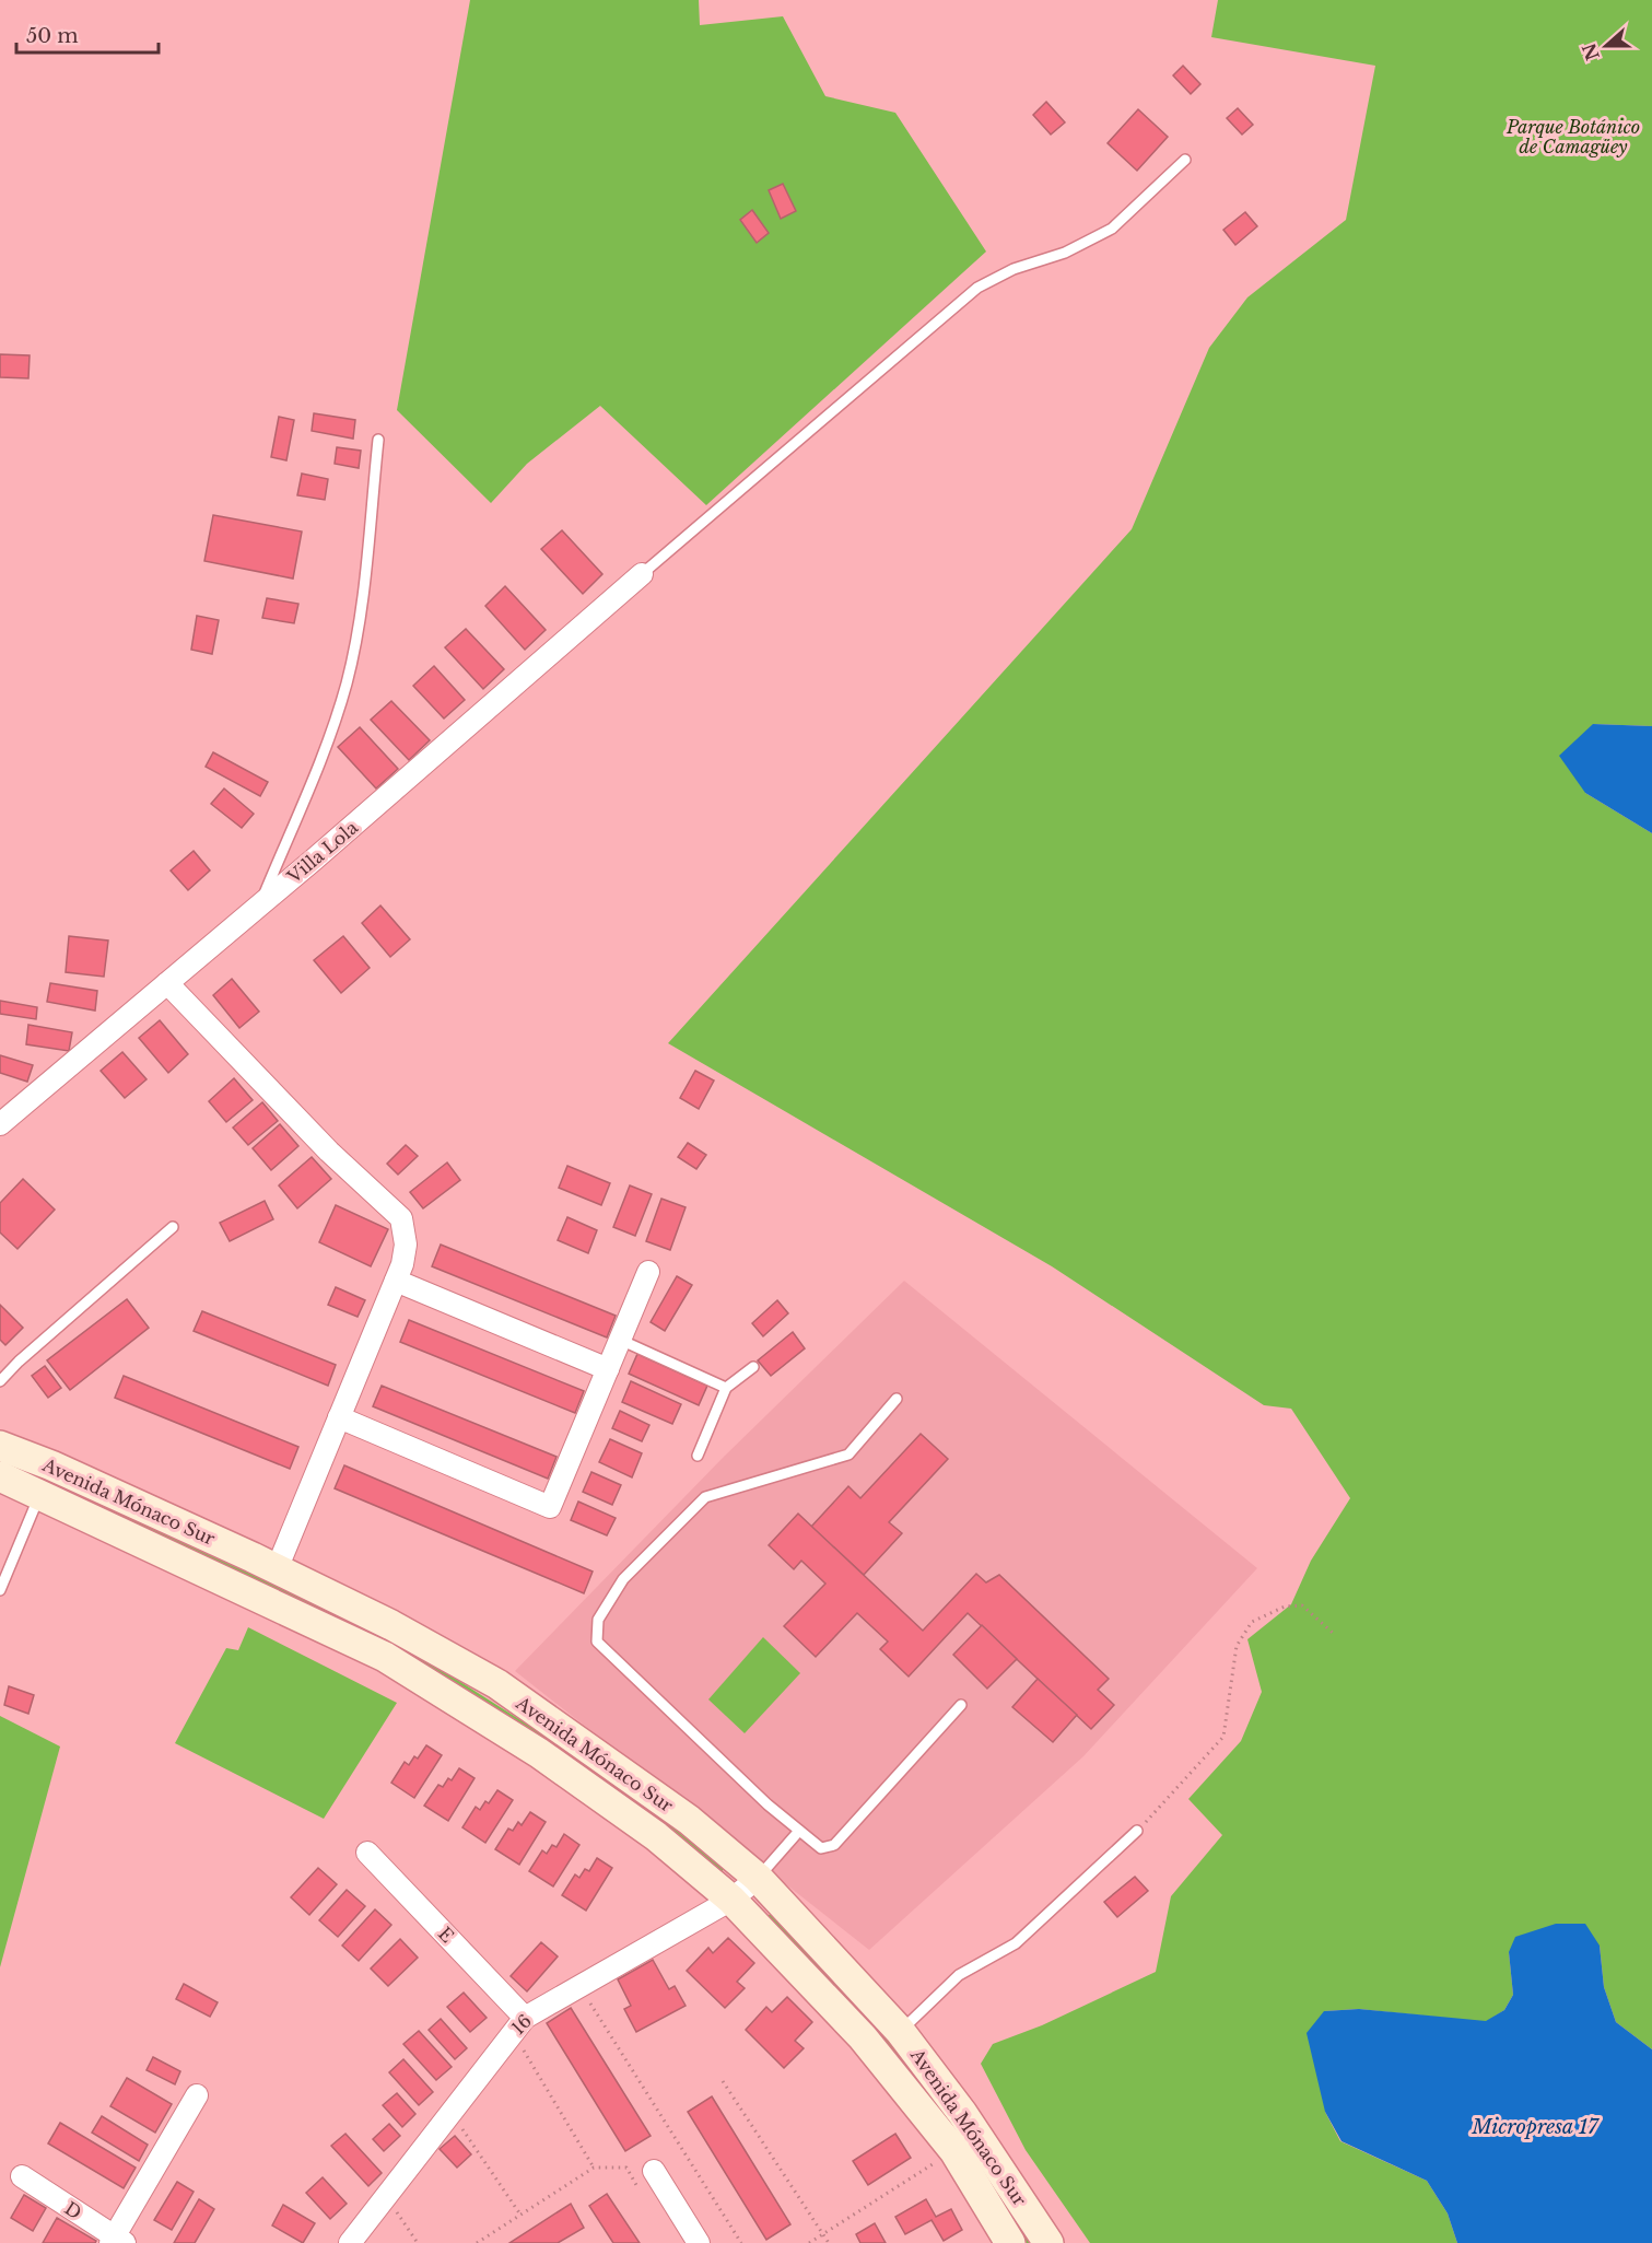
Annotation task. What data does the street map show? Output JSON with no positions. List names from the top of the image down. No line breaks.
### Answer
{"streets":{"main road":["Avenida Mónaco Sur"],"street":["Villa Lola","E","16","D"]},"crossings":[["Avenida Mónaco Sur","16"],["E","16"]],"water":["Micropresa 17"],"parks":["Parque Botánico de Camagüey"],"scale_bar":"50 m","north":"left"}
